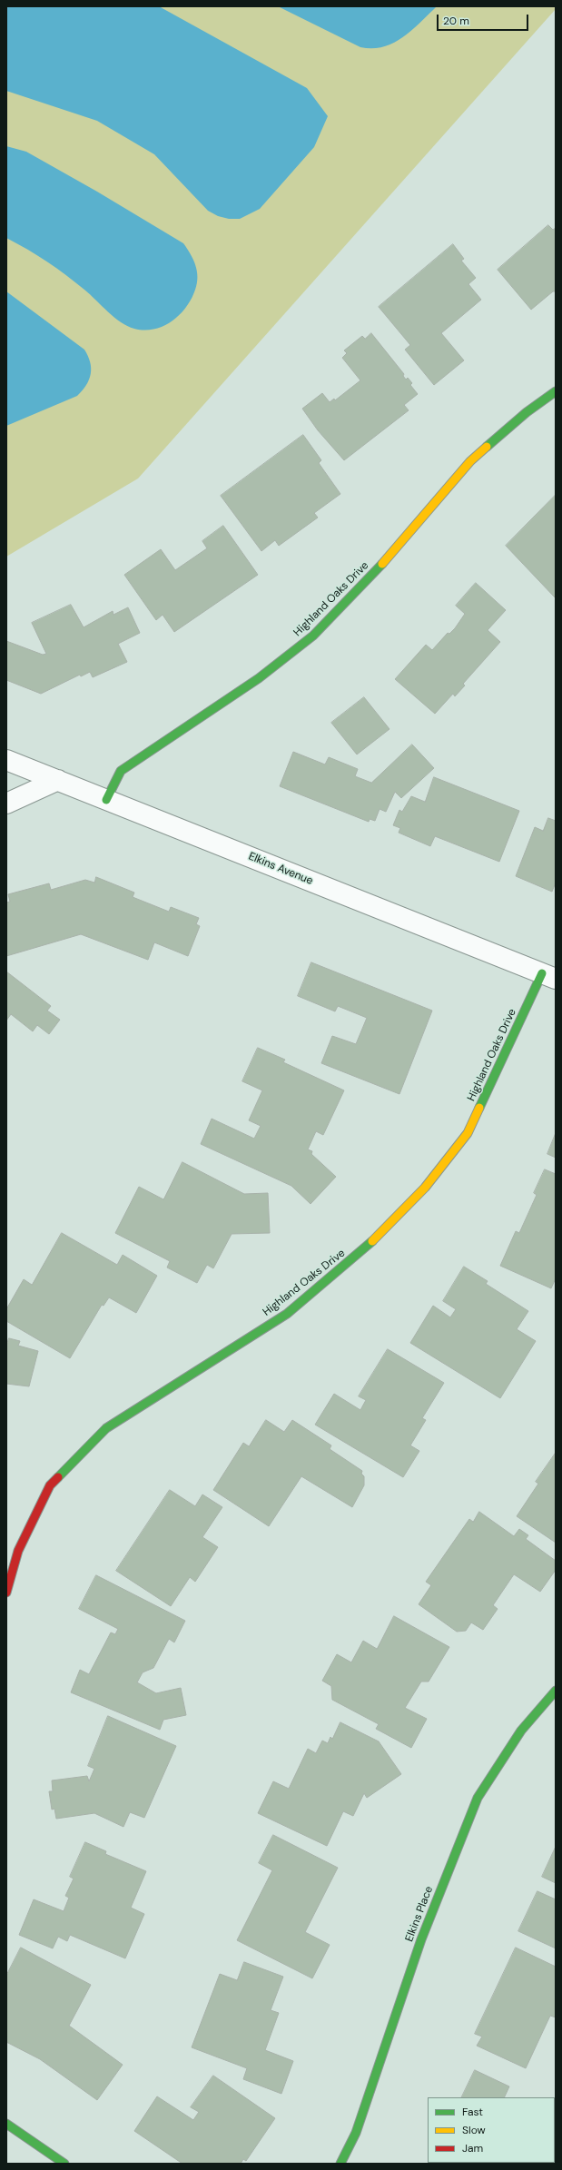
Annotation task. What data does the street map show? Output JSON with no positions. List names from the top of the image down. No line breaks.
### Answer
{"streets":{"street":["Highland Oaks Drive","Elkins Avenue","Elkins Place"]},"crossings":[["Highland Oaks Drive","Elkins Avenue"]],"legend":["Fast","Slow","Jam"],"scale_bar":"20 m"}
